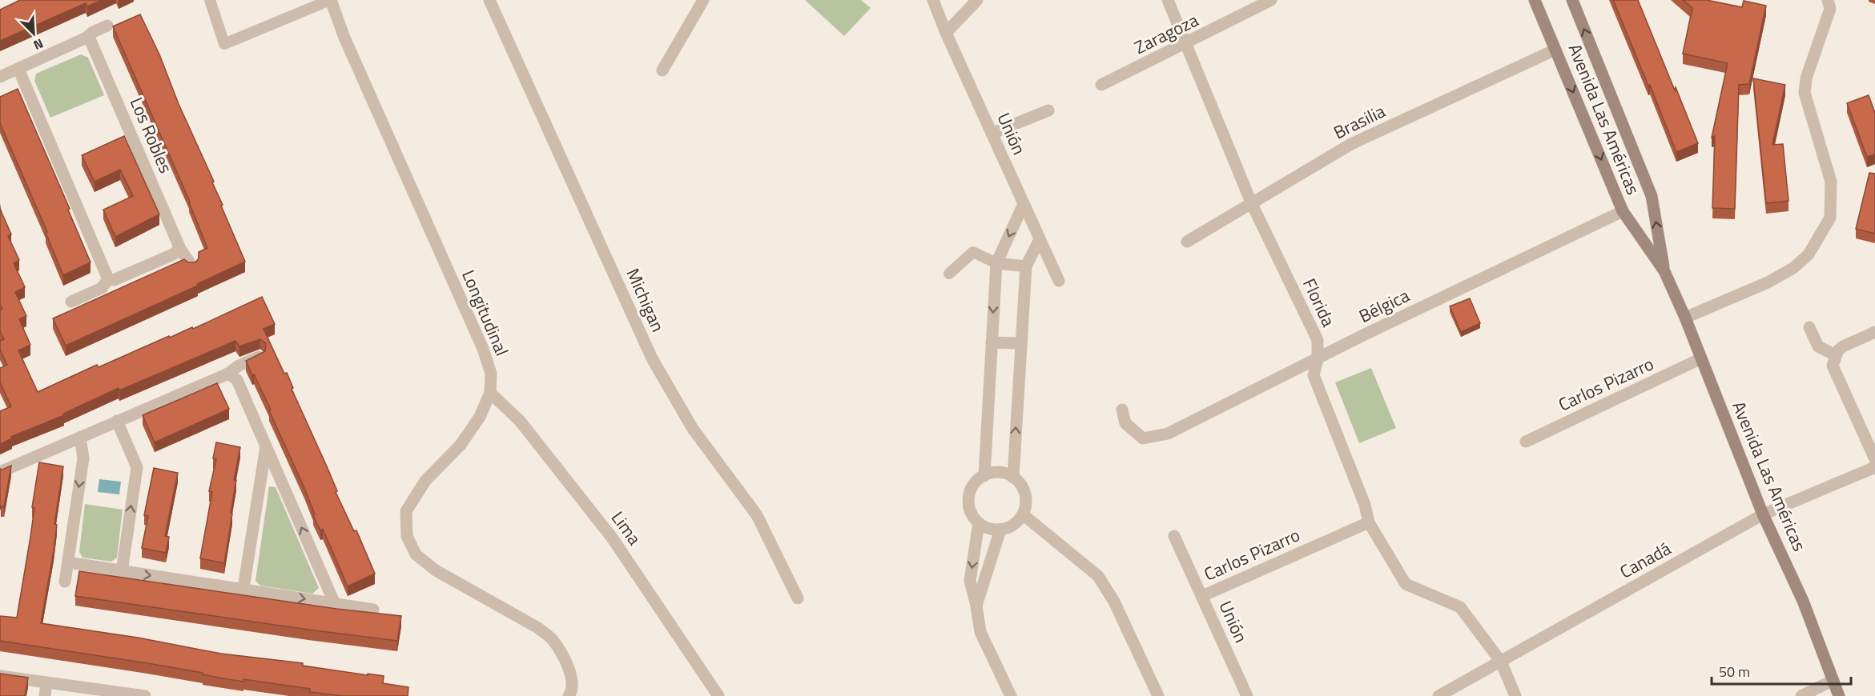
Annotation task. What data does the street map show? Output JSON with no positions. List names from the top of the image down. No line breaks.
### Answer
{"streets":{"street":["Zaragoza","Avenida Las Américas","Brasilia","Unión","Los Robles","Michigan","Florida","Bélgica","Longitudinal","Carlos Pizarro","Lima","Canadá"]},"crossings":[["Zaragoza","Florida"],["Avenida Las Américas","Brasilia"],["Avenida Las Américas","Bélgica"],["Avenida Las Américas","Carlos Pizarro"],["Avenida Las Américas","Canadá"],["Brasilia","Florida"],["Unión","Carlos Pizarro"],["Florida","Bélgica"],["Florida","Carlos Pizarro"],["Florida","Canadá"],["Longitudinal","Lima"]],"scale_bar":"50 m","north":"bottom right"}
